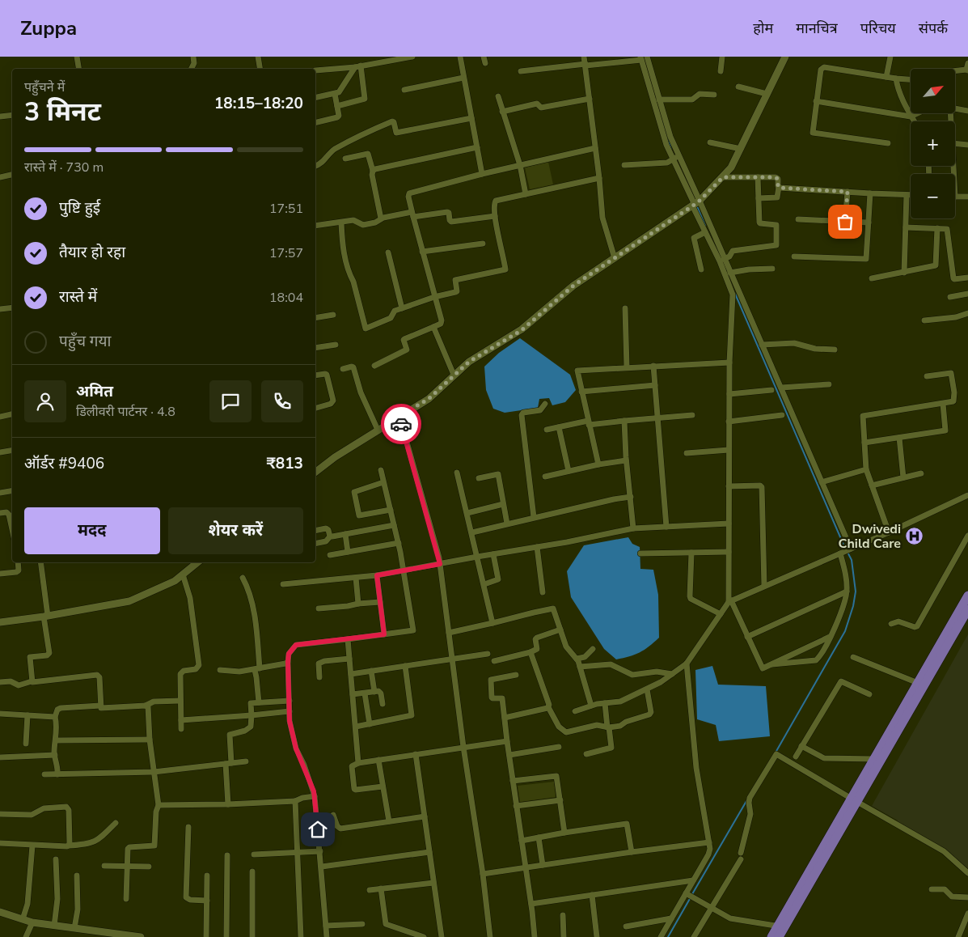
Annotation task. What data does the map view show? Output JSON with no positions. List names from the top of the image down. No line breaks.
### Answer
{"places":{"hospital":["Dwivedi Child Care"]},"north":"top right","page":{"header":"Zuppa","nav":["होम","मानचित्र","परिचय","संपर्क"],"map_buttons":["+","−"],"heading":["3 मिनट","पहुँचने में","18:15–18:20"],"panel":["अमित","डिलीवरी पार्टनर · 4.8","ऑर्डर #9406","₹813"],"bar":"रास्ते में · 730 m","list":[["पुष्टि हुई","17:51"],["तैयार हो रहा","17:57"],["रास्ते में","18:04"],"पहुँच गया"],"buttons":["मदद","शेयर करें"]}}
